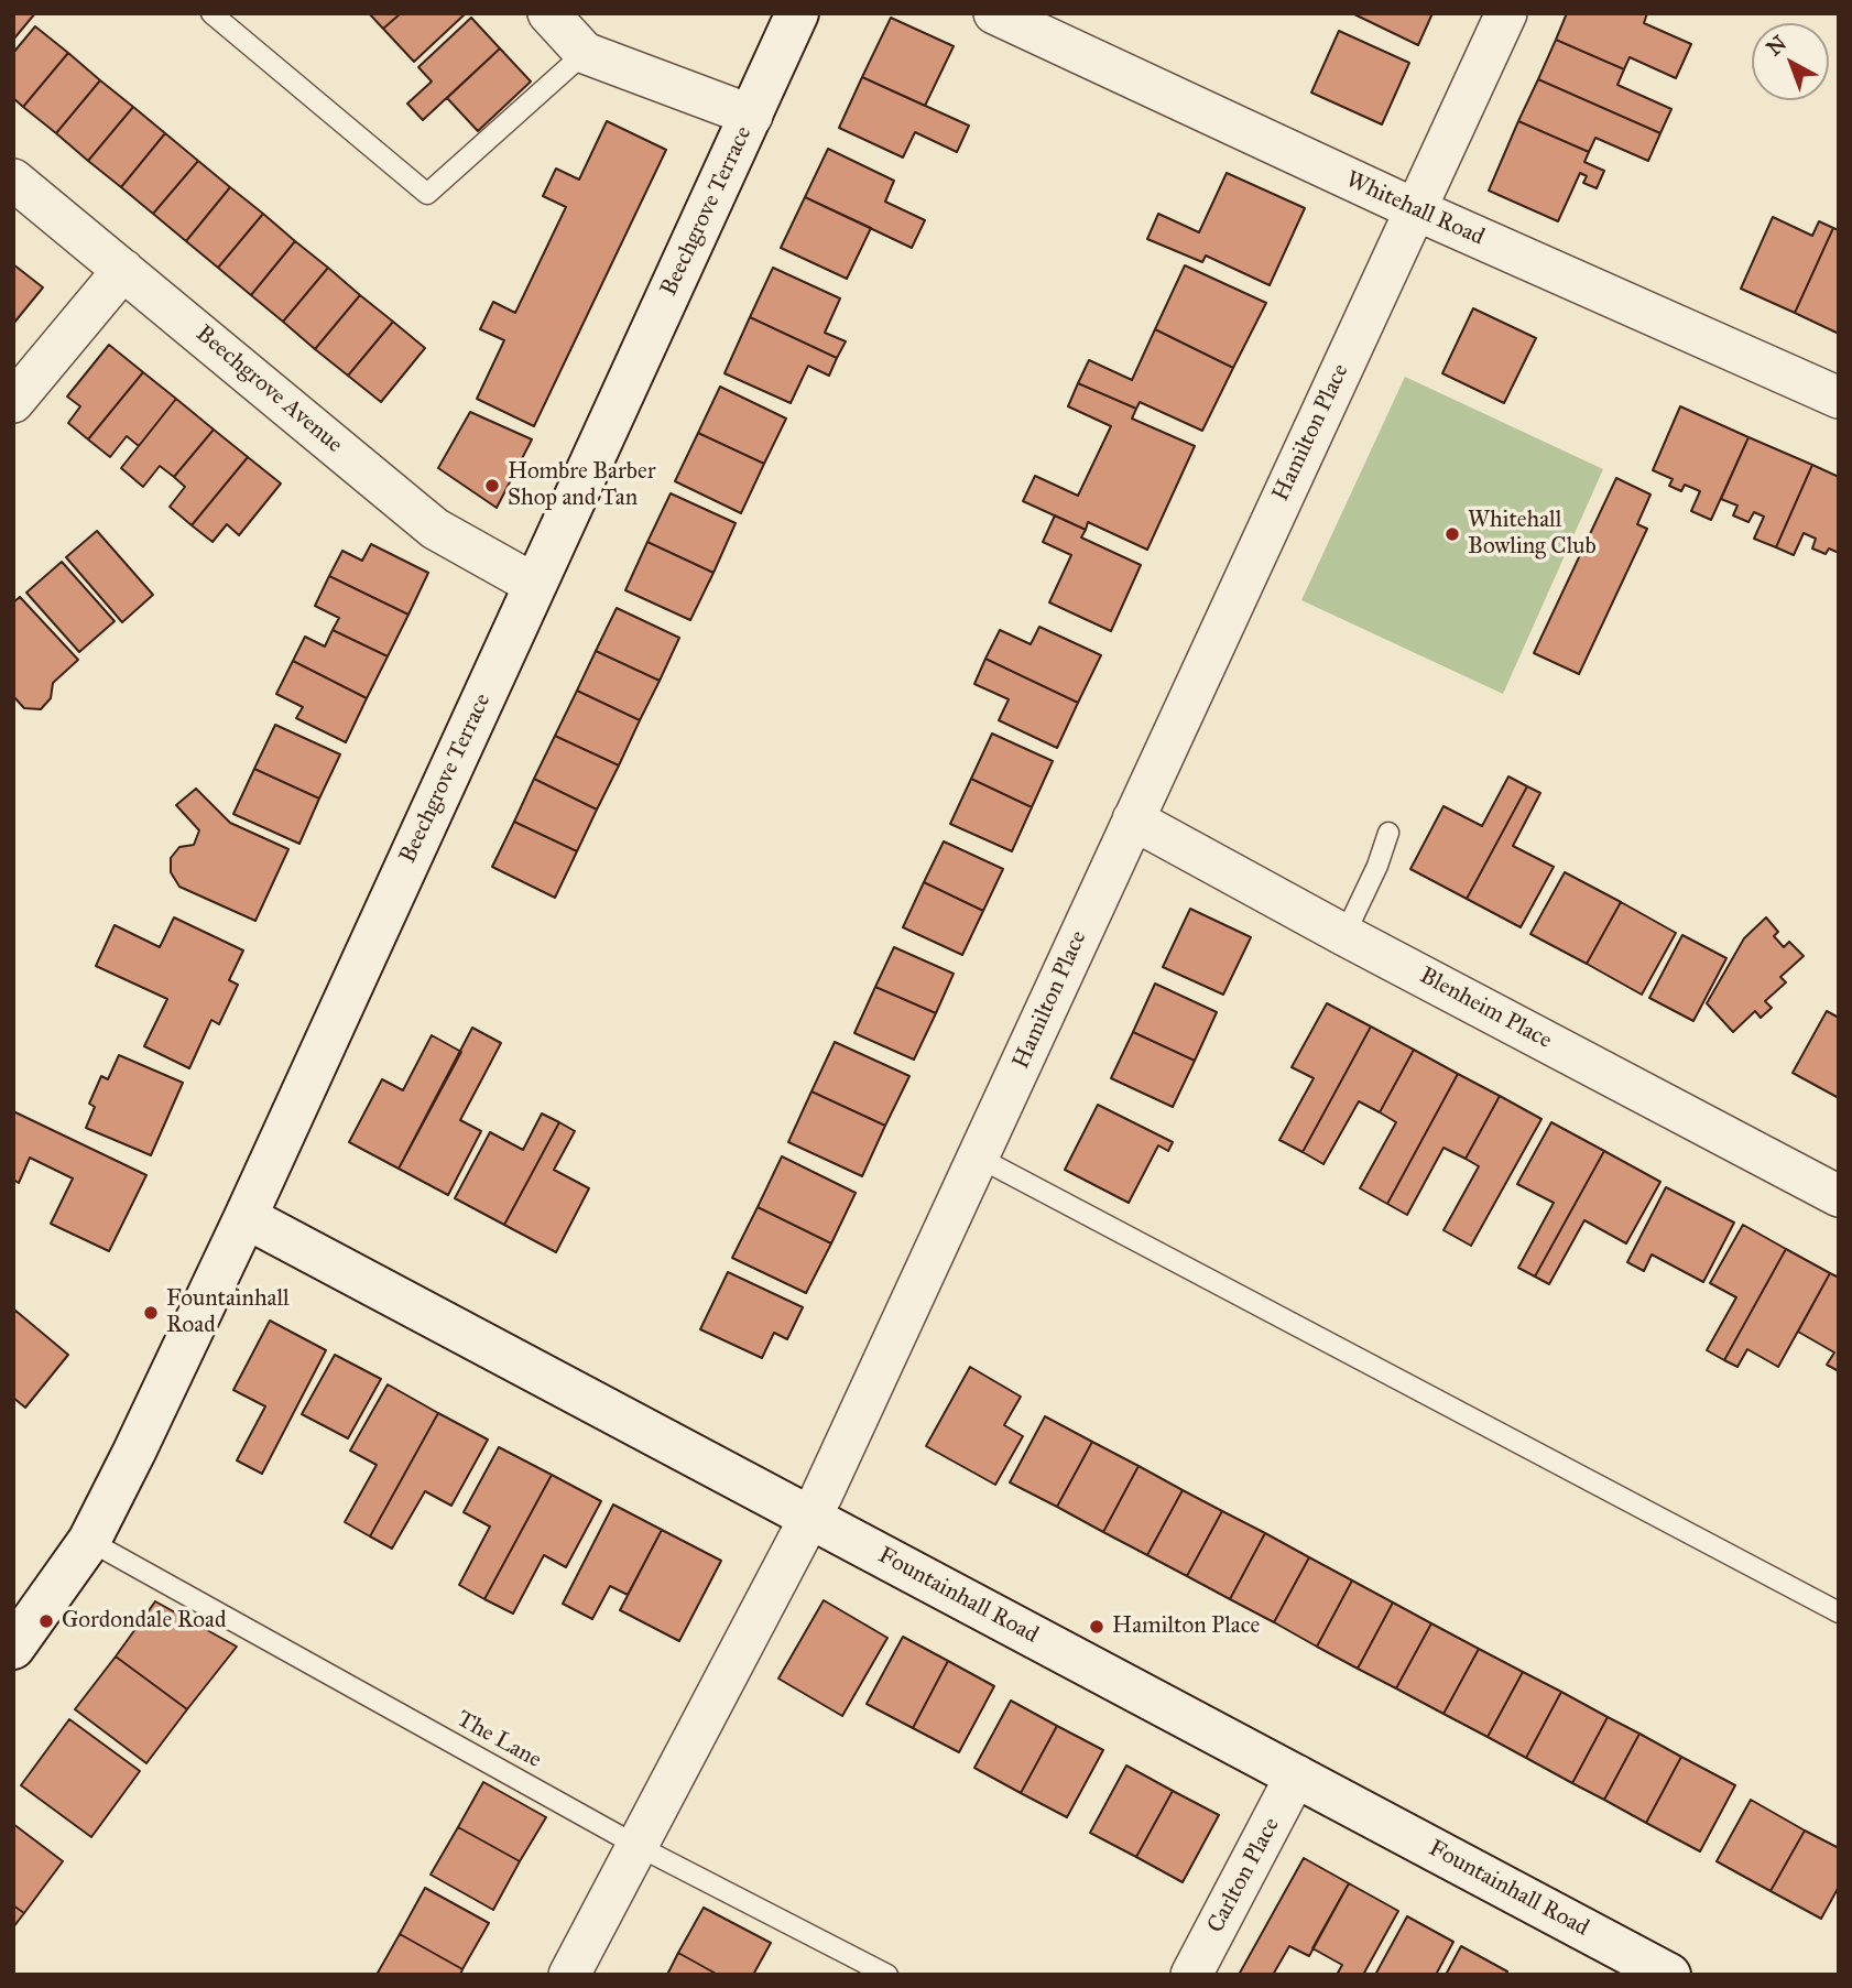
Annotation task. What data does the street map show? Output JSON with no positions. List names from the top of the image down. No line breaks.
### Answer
{"streets":{"street":["Whitehall Road","Beechgrove Terrace","Beechgrove Avenue","Hamilton Place","Blenheim Place","Fountainhall Road","Carlton Place"],"lane":["The Lane"]},"crossings":[["Whitehall Road","Hamilton Place"],["Beechgrove Terrace","Beechgrove Avenue"],["Beechgrove Terrace","Fountainhall Road"],["Beechgrove Terrace","The Lane"],["Hamilton Place","Blenheim Place"],["Hamilton Place","Fountainhall Road"],["Hamilton Place","The Lane"],["Fountainhall Road","Carlton Place"]],"places":["Hombre Barber Shop and Tan","Whitehall Bowling Club","Fountainhall Road","Gordondale Road","Hamilton Place"],"north":"top left"}
